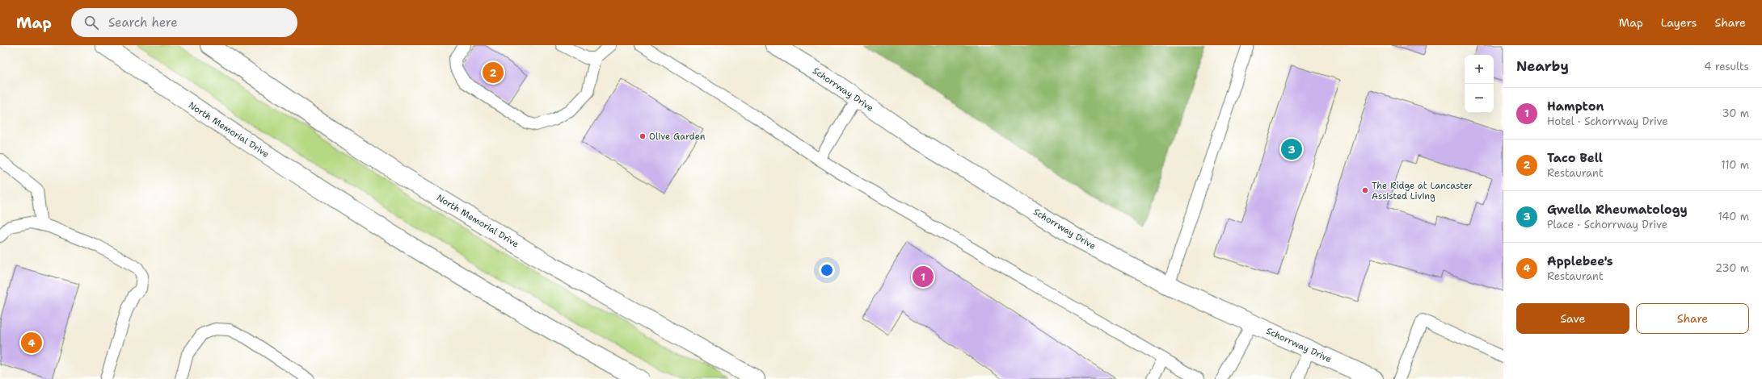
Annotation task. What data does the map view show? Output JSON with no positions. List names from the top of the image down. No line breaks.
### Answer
{"streets":{"main road":["Schorrway Drive","North Memorial Drive"]},"places":["Olive Garden","The Ridge at Lancaster Assisted Living"],"page":{"header":"Map","search":"Search here","nav":["Map","Layers","Share"],"heading":["Nearby","4 results"],"map_buttons":["+","−"],"pins":["2","3","1","4"],"list":[{"mark":"1","name":"Hampton","note":"Hotel · Schorrway Drive","value":"30 m"},{"mark":"2","name":"Taco Bell","note":"Restaurant","value":"110 m"},{"mark":"3","name":"Gwella Rheumatology","note":"Place · Schorrway Drive","value":"140 m"},{"mark":"4","name":"Applebee's","note":"Restaurant","value":"230 m"}],"buttons":["Save","Share"]}}
